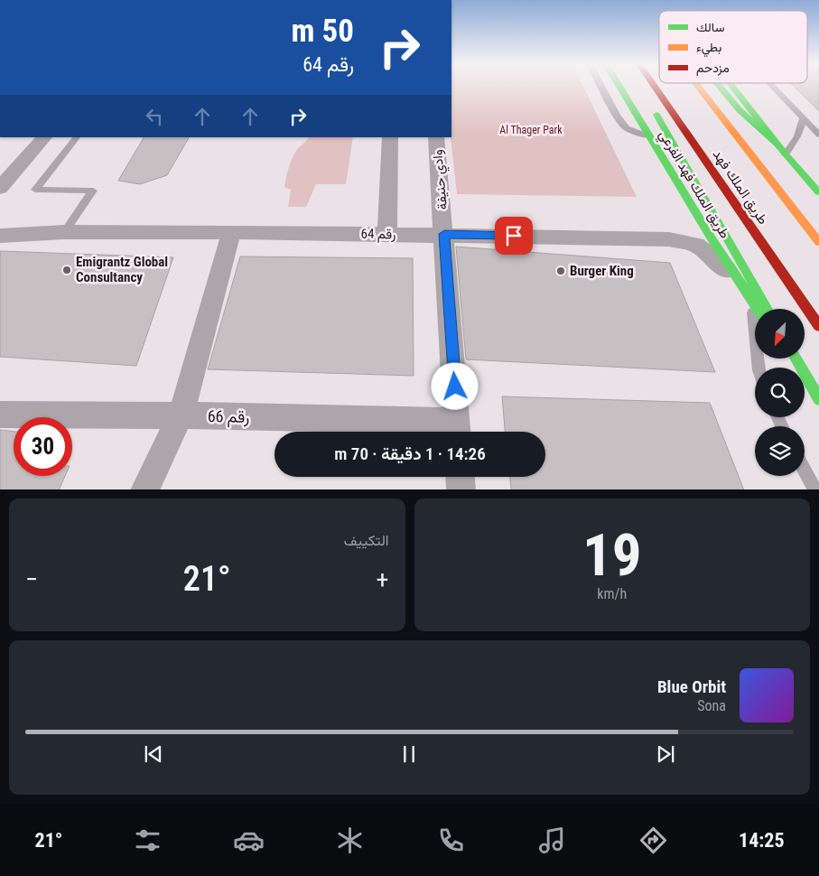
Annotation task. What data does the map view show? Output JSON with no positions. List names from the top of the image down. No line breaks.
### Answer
{"streets":{"main road":["طريق الملك فهد الفرعي","طريق الملك فهد"],"street":["وادي حنيفة","رقم 64","رقم 66"]},"crossings":[["وادي حنيفة","رقم 64"],["وادي حنيفة","رقم 66"],["طريق الملك فهد الفرعي","رقم 64"]],"parks":["Al Thager Park"],"places":["Emigrantz Global Consultancy","Burger King"],"legend":["سالك","بطيء","مزدحم"],"north":"bottom left","page":{"turn":["50 m","رقم 64"],"limit":"30","trip":"14:26 · 1 دقيقة · 70 m","tile":[["19","km/h"],"التكييف"],"heat":["−","21°","+"],"song":["Blue Orbit","Sona"],"tabs":["14:25","21°"]}}
